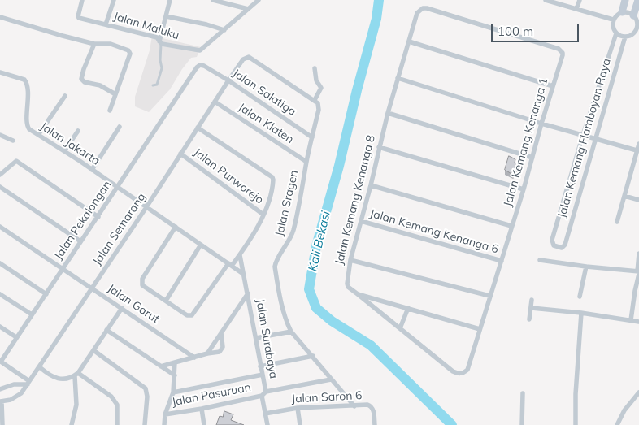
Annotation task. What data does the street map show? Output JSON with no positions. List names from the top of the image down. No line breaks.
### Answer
{"streets":{"street":["Jalan Maluku","Jalan Salatiga","Jalan Klaten","Jalan Kemang Flamboyan Raya","Jalan Kemang Kenanga 1","Jalan Jakarta","Jalan Purworejo","Jalan Kemang Kenanga 8","Jalan Sragen","Jalan Pekalongan","Jalan Semarang","Jalan Kemang Kenanga 6","Jalan Garut","Jalan Surabaya","Jalan Pasuruan","Jalan Saron 6"]},"crossings":[["Jalan Salatiga","Jalan Sragen"],["Jalan Salatiga","Jalan Pekalongan"],["Jalan Salatiga","Jalan Semarang"],["Jalan Klaten","Jalan Sragen"],["Jalan Klaten","Jalan Semarang"],["Jalan Kemang Kenanga 1","Jalan Kemang Kenanga 8"],["Jalan Kemang Kenanga 1","Jalan Kemang Kenanga 6"],["Jalan Jakarta","Jalan Pekalongan"],["Jalan Jakarta","Jalan Semarang"],["Jalan Jakarta","Jalan Surabaya"],["Jalan Purworejo","Jalan Semarang"],["Jalan Kemang Kenanga 8","Jalan Kemang Kenanga 6"],["Jalan Sragen","Jalan Semarang"],["Jalan Sragen","Jalan Saron 6"],["Jalan Pekalongan","Jalan Semarang"],["Jalan Pekalongan","Jalan Garut"],["Jalan Semarang","Jalan Garut"],["Jalan Surabaya","Jalan Pasuruan"]],"water":["Kali Bekasi"],"scale_bar":"100 m"}
